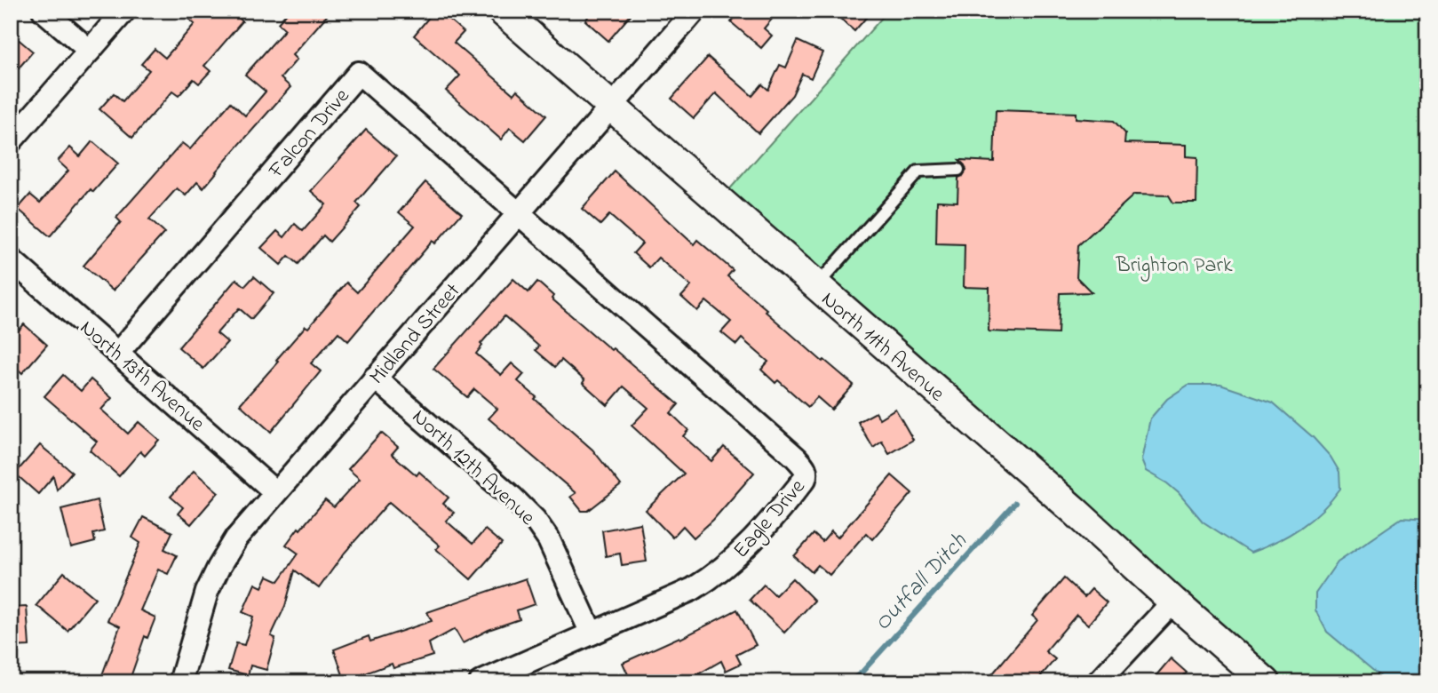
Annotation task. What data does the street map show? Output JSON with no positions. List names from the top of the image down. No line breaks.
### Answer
{"streets":{"street":["Falcon Drive","Midland Street","North 11th Avenue","North 13th Avenue","North 12th Avenue","Eagle Drive"]},"crossings":[["Falcon Drive","Midland Street"],["Falcon Drive","North 13th Avenue"],["Falcon Drive","Eagle Drive"],["Midland Street","North 11th Avenue"],["Midland Street","North 13th Avenue"],["Midland Street","North 12th Avenue"],["Midland Street","Eagle Drive"],["North 12th Avenue","Eagle Drive"]],"water":["Outfall Ditch"],"parks":["Brighton Park"]}
